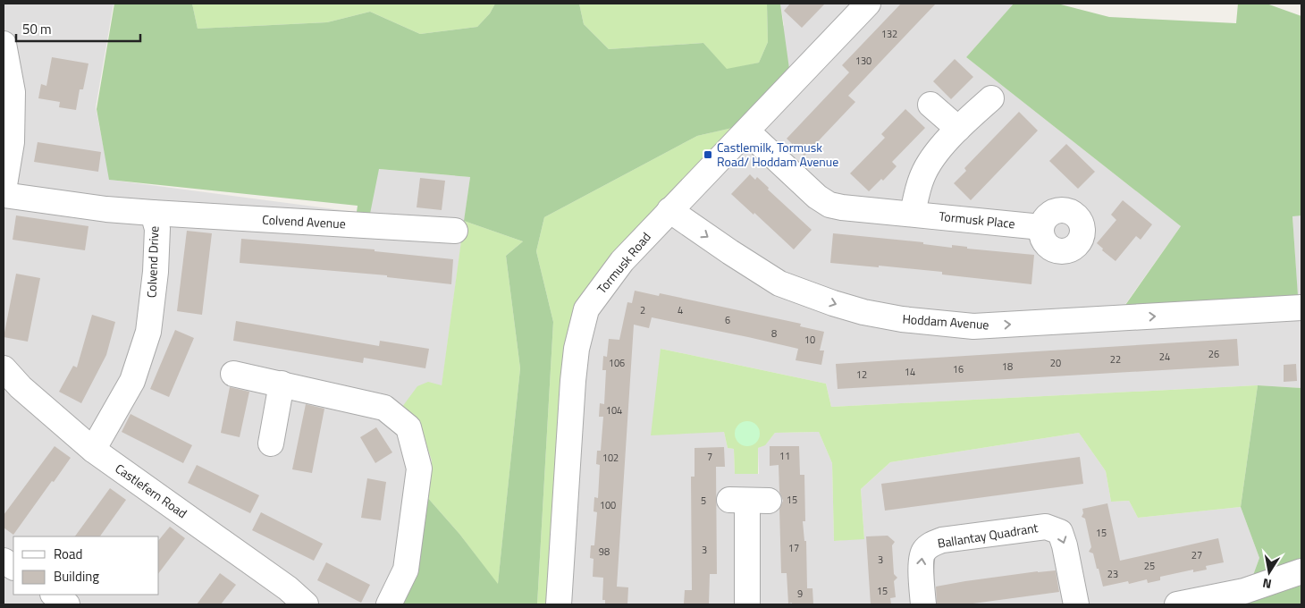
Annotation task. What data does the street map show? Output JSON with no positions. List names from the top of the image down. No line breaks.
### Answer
{"streets":{"street":["Tormusk Place","Colvend Avenue","Colvend Drive","Tormusk Road","Hoddam Avenue","Castlefern Road","Ballantay Quadrant"]},"crossings":[["Tormusk Place","Tormusk Road"],["Colvend Avenue","Colvend Drive"],["Colvend Drive","Castlefern Road"],["Tormusk Road","Hoddam Avenue"]],"one_way":["Hoddam Avenue"],"places":{"transit":["Castlemilk, Tormusk Road/ Hoddam Avenue"]},"house_numbers":["132","130","2","4","6","8","10","26","24","22","106","20","18","16","14","12","104","11","7","102","15","5","100","15","17","3","98","27","3","25","23","15","9"],"legend":["Road","Building"],"scale_bar":"50 m","north":"bottom"}
